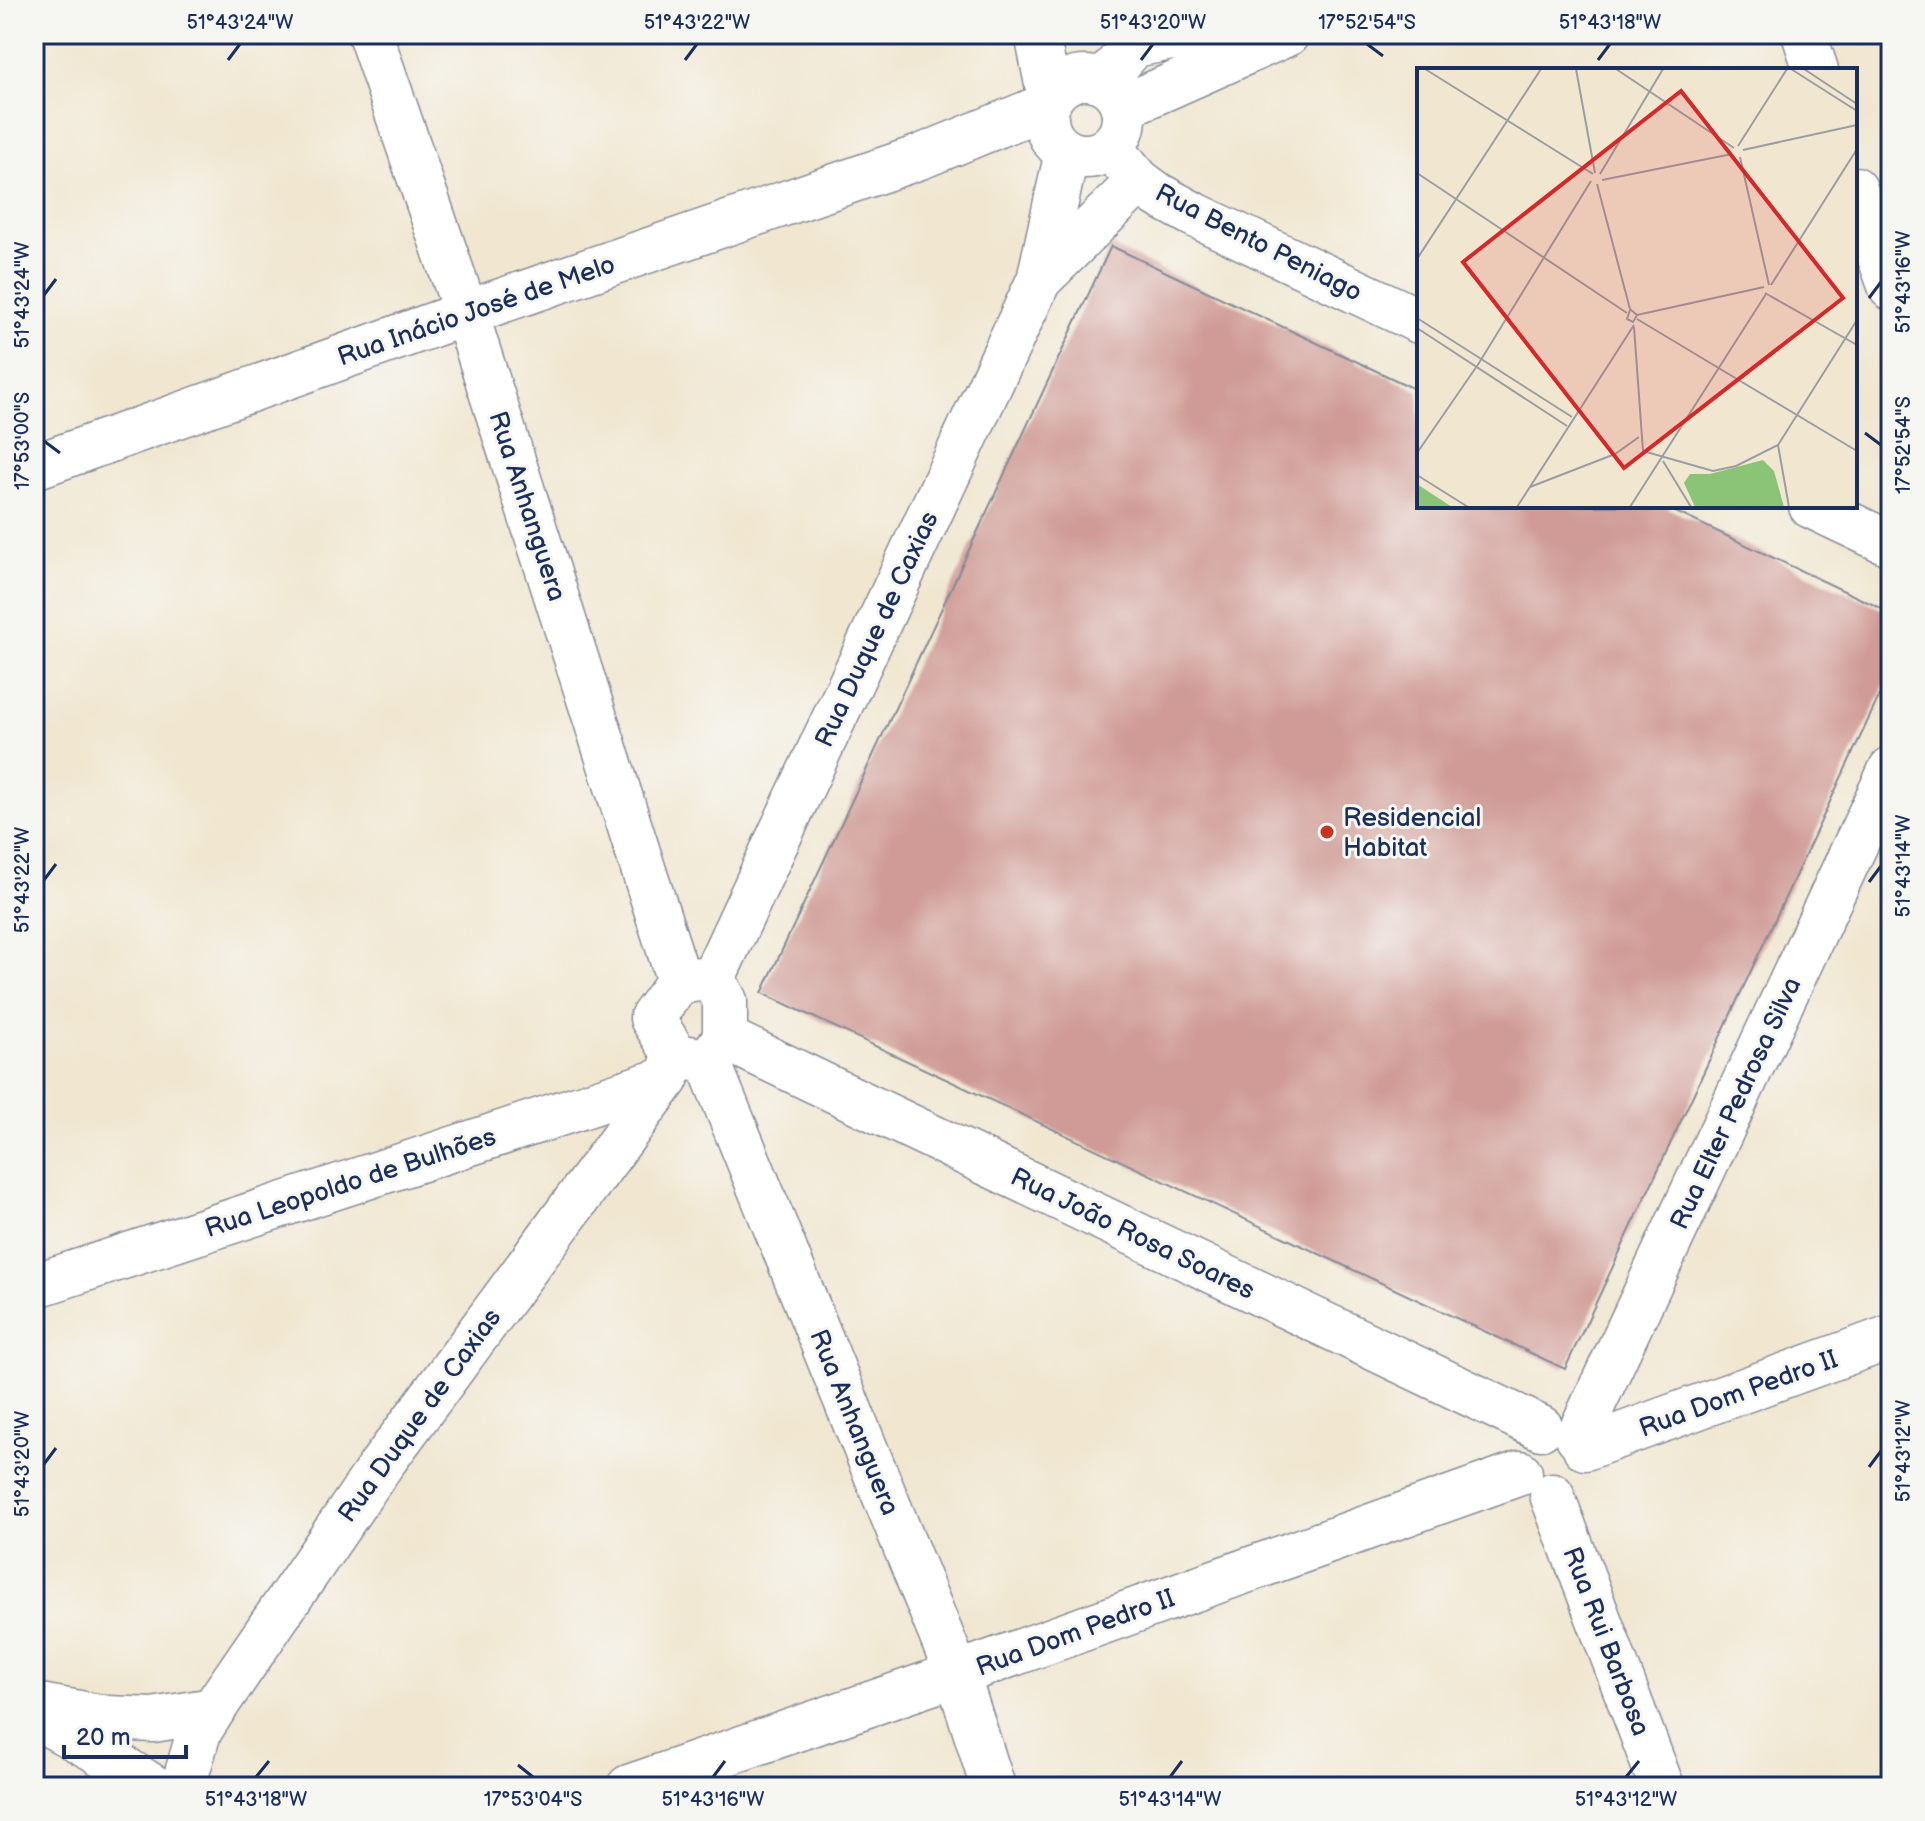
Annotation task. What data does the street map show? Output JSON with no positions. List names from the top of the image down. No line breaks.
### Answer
{"streets":{"street":["Rua Bento Peniago","Rua Inácio José de Melo","Rua Anhanguera","Rua Duque de Caxias","Rua Elter Pedrosa Silva","Rua Leopoldo de Bulhões","Rua João Rosa Soares","Rua Dom Pedro II","Rua Rui Barbosa"]},"crossings":[["Rua Bento Peniago","Rua Duque de Caxias"],["Rua Inácio José de Melo","Rua Anhanguera"],["Rua Inácio José de Melo","Rua Duque de Caxias"],["Rua Anhanguera","Rua Duque de Caxias"],["Rua Anhanguera","Rua Leopoldo de Bulhões"],["Rua Anhanguera","Rua João Rosa Soares"],["Rua Anhanguera","Rua Dom Pedro II"],["Rua Duque de Caxias","Rua Leopoldo de Bulhões"],["Rua Duque de Caxias","Rua João Rosa Soares"],["Rua Elter Pedrosa Silva","Rua João Rosa Soares"],["Rua Elter Pedrosa Silva","Rua Dom Pedro II"],["Rua Elter Pedrosa Silva","Rua Rui Barbosa"],["Rua Leopoldo de Bulhões","Rua João Rosa Soares"],["Rua João Rosa Soares","Rua Dom Pedro II"],["Rua João Rosa Soares","Rua Rui Barbosa"],["Rua Dom Pedro II","Rua Rui Barbosa"]],"places":["Residencial Habitat"],"scale_bar":"20 m","coordinates":["51°43'24\"W","51°43'22\"W","51°43'20\"W","17°52'54\"S","51°43'18\"W","51°43'16\"W","17°53'00\"S","51°43'14\"W","51°43'12\"W","17°53'04\"S"]}
